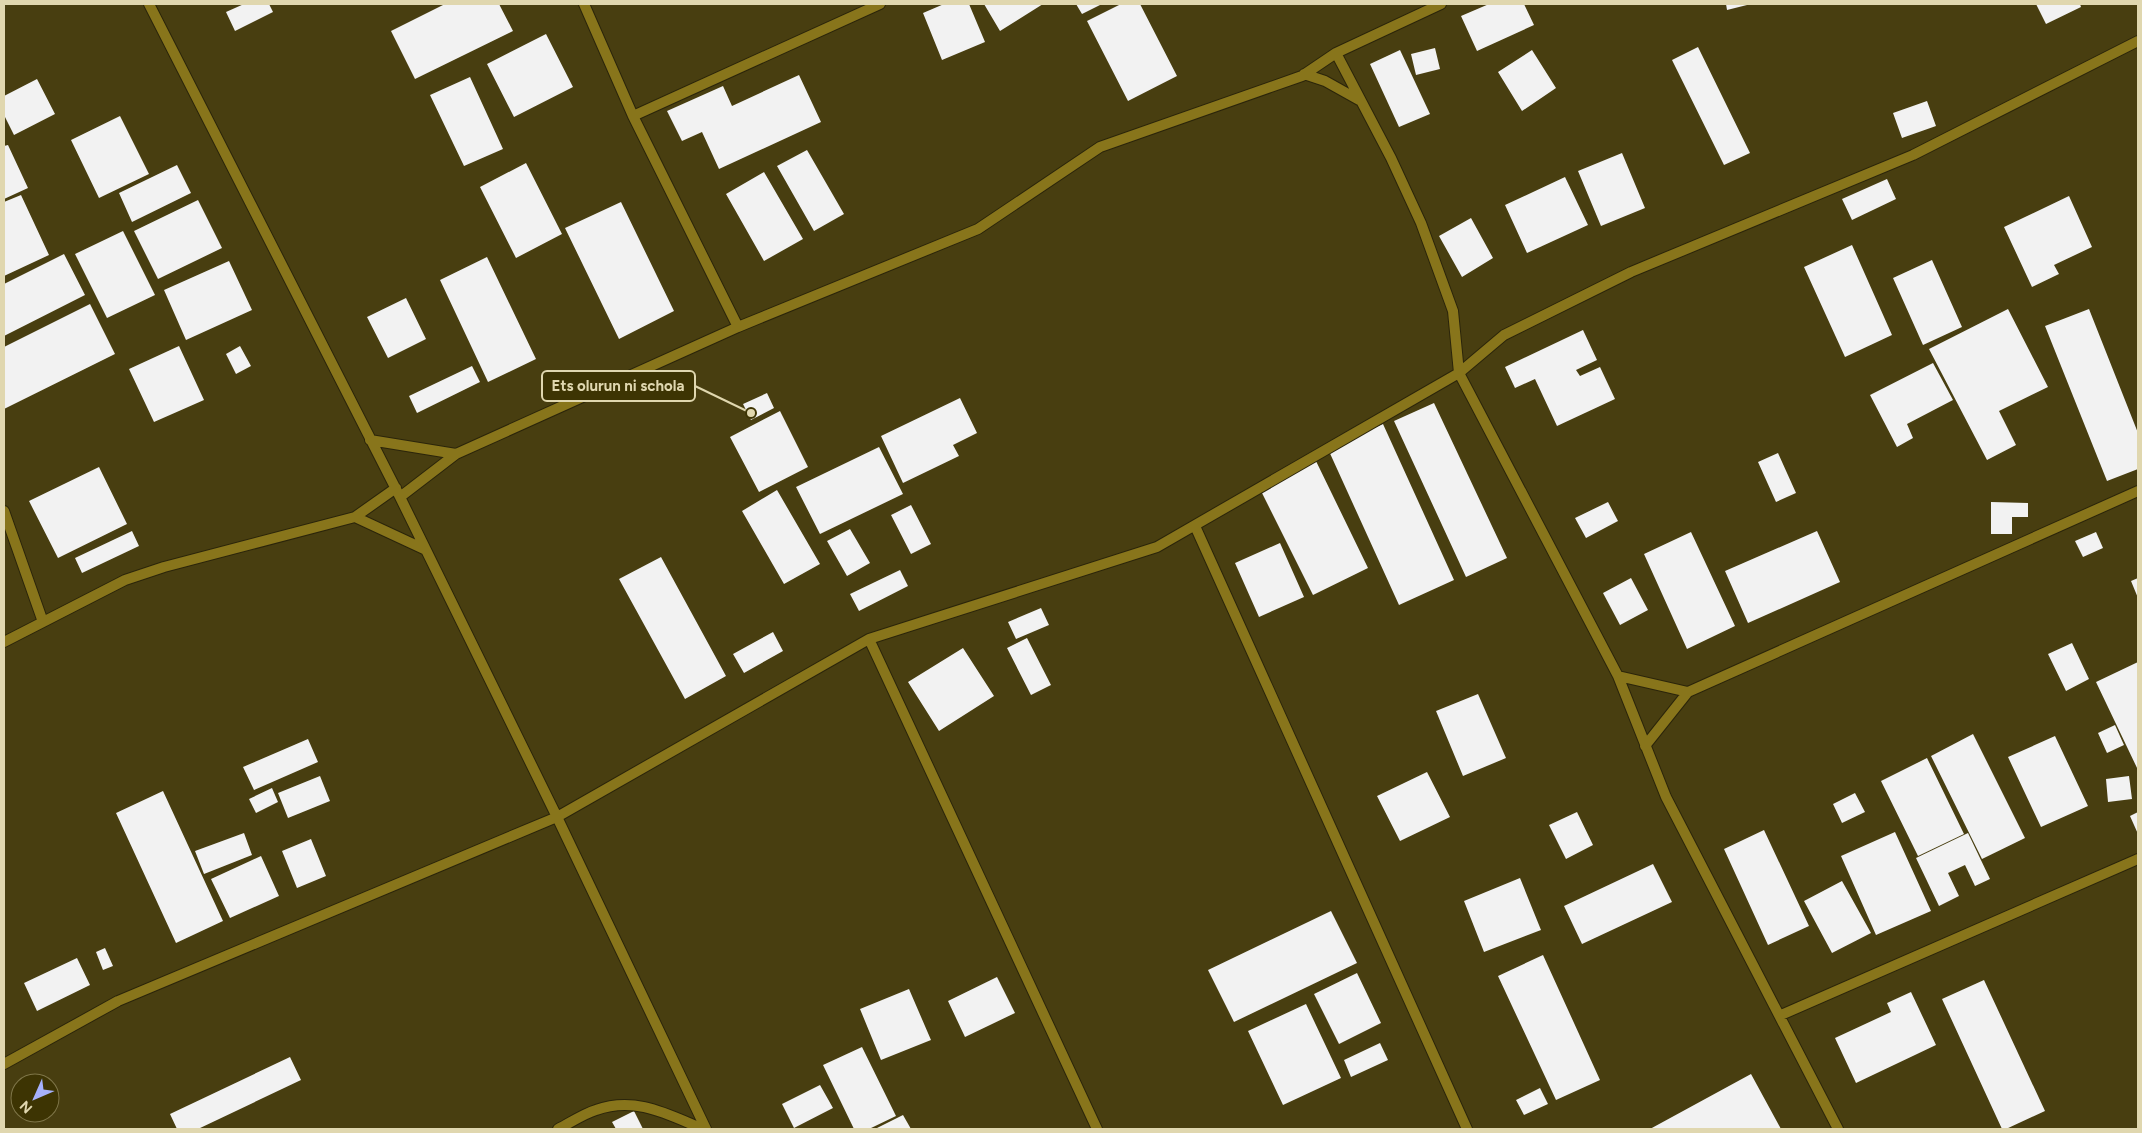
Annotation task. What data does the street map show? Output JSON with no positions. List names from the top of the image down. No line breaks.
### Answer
{"places":["Ets olurun ni schola"],"north":"bottom left"}
